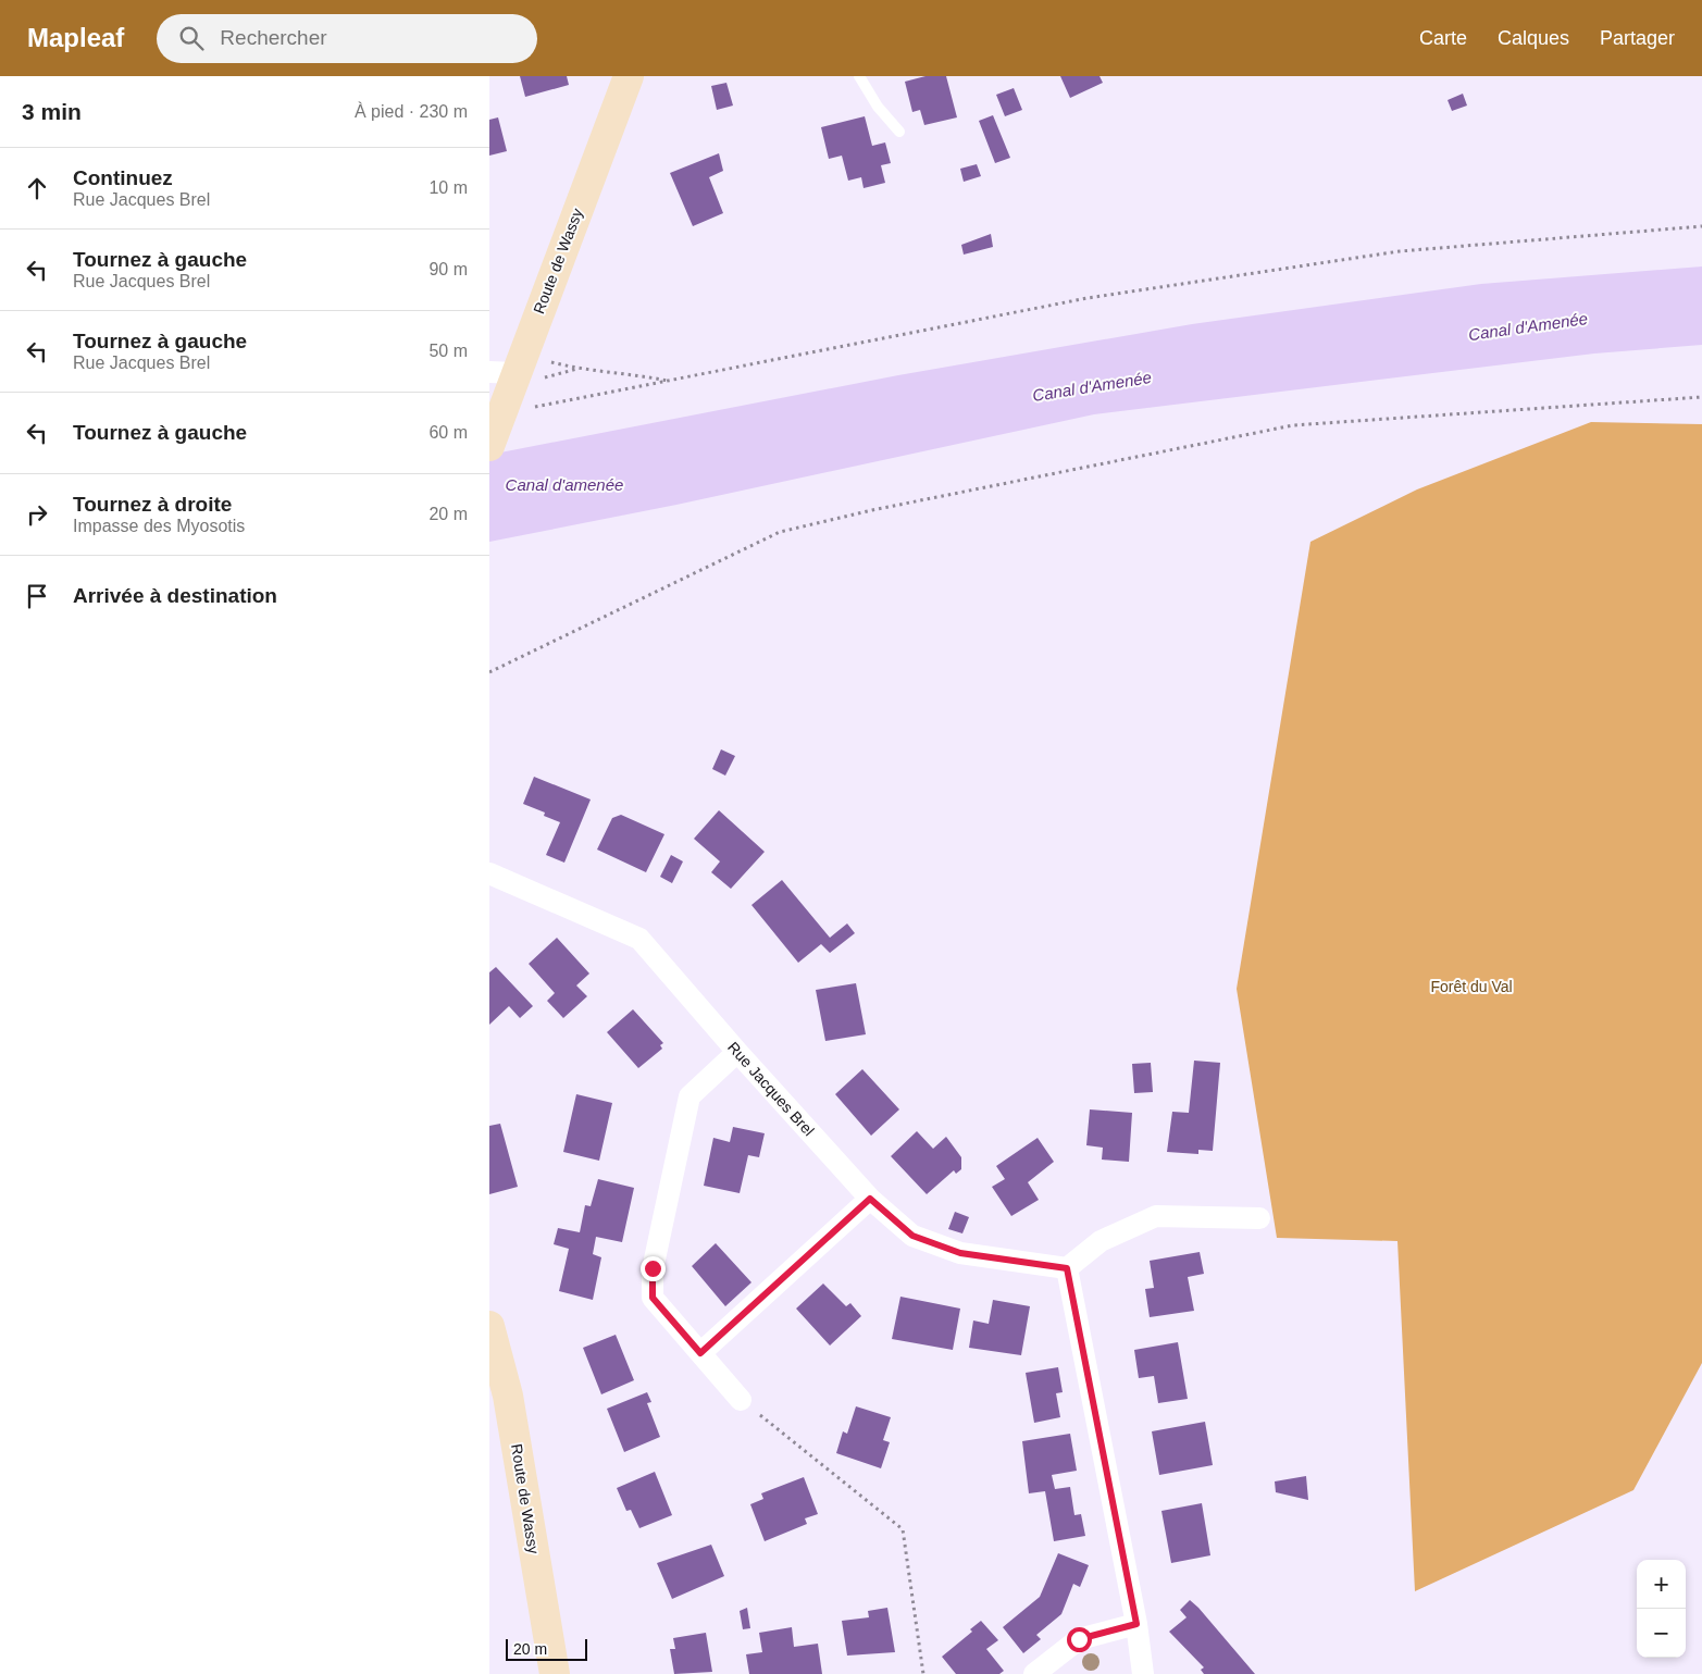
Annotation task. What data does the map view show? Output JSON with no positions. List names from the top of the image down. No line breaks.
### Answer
{"streets":{"street":["Route de Wassy","Rue Jacques Brel"]},"water":["Canal d'Amenée","Canal d'amenée"],"parks":["Forêt du Val"],"scale_bar":"20 m","page":{"header":"Mapleaf","search":"Rechercher","nav":["Carte","Calques","Partager"],"heading":["3 min","À pied · 230 m"],"list":[["Continuez","Rue Jacques Brel","10 m"],["Tournez à gauche","Rue Jacques Brel","90 m"],["Tournez à gauche","Rue Jacques Brel","50 m"],["Tournez à gauche","60 m"],["Tournez à droite","Impasse des Myosotis","20 m"],"Arrivée à destination"],"map_buttons":["+","−"],"scale":"20 m"}}
